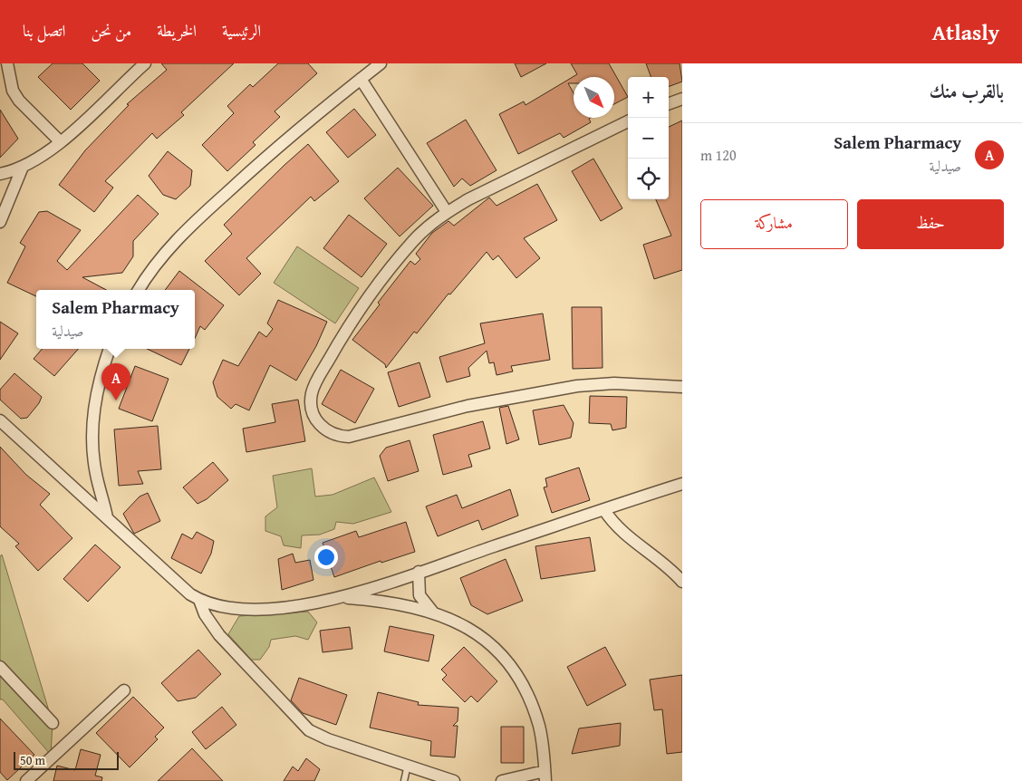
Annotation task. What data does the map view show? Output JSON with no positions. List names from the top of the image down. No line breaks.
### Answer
{"scale_bar":"50 m","north":"bottom right","page":{"header":"Atlasly","nav":["الرئيسية","الخريطة","من نحن","اتصل بنا"],"heading":"بالقرب منك","map_buttons":["+","−"],"list":[{"mark":"A","name":"Salem Pharmacy","note":"صيدلية","value":"120 m"}],"buttons":["حفظ","مشاركة"],"popup":["Salem Pharmacy","صيدلية"],"pins":"A","scale":"50 m"}}
